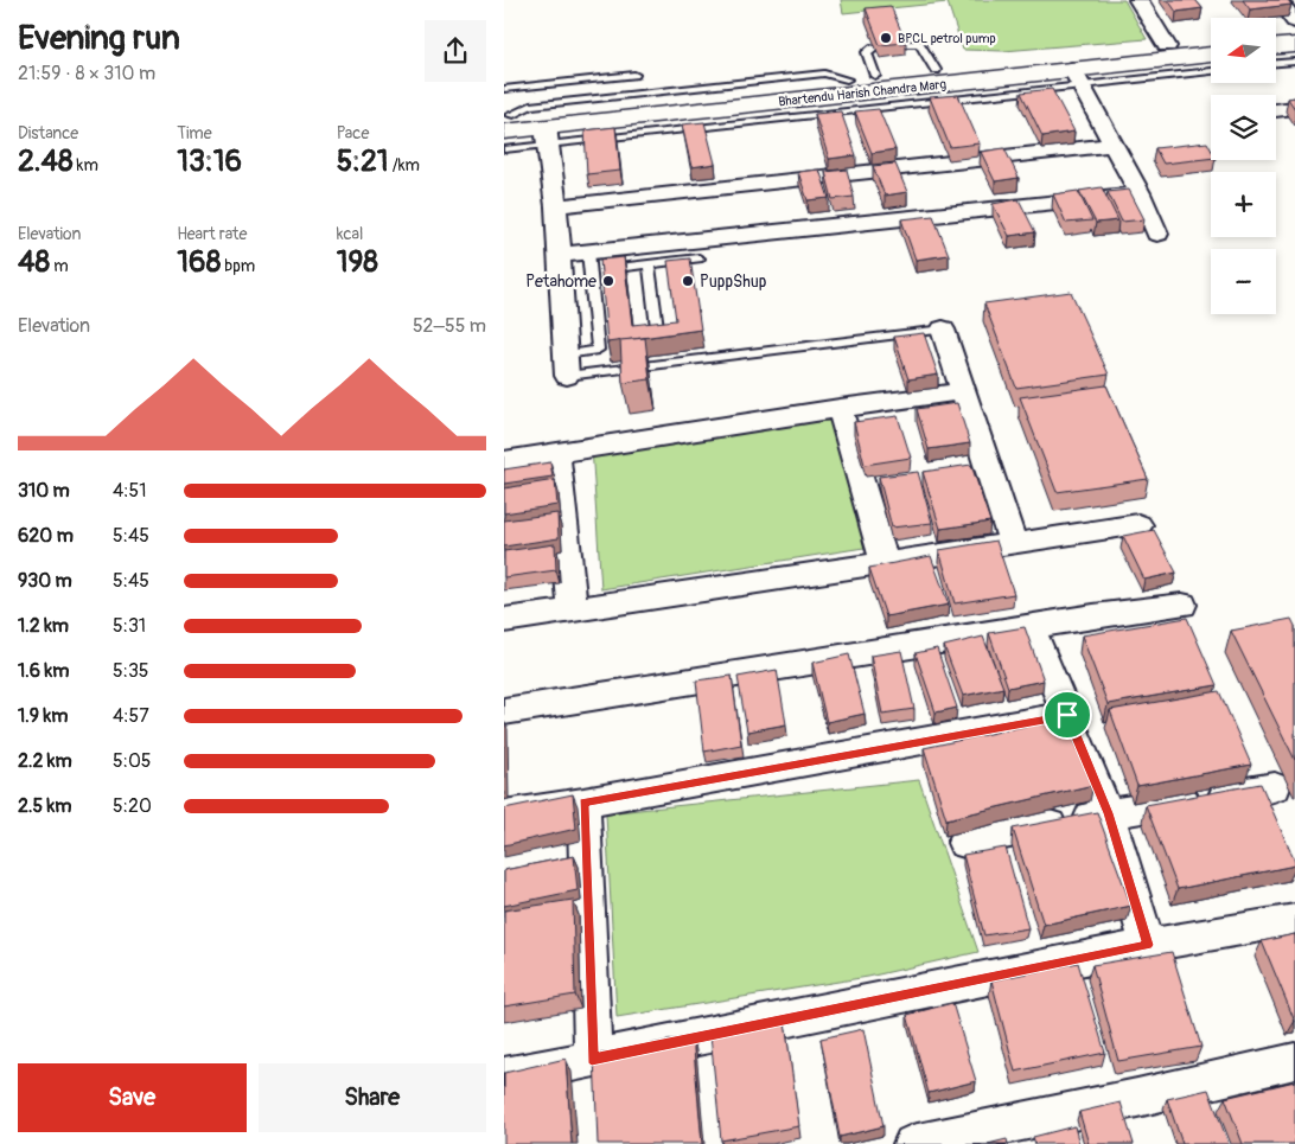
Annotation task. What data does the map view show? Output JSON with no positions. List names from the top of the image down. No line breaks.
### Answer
{"streets":{"main road":["Bhartendu Harish Chandra Marg"]},"places":["BPCL petrol pump","Petahome","PuppShup"],"north":"left","page":{"heading":["Evening run","21:59 · 8 × 310 m"],"map_buttons":["+","−"],"stats":[["Distance","2.48 km"],["Time","13:16"],["Pace","5:21 /km"],["Elevation","48 m"],["Heart rate","168 bpm"],["kcal","198"]],"chart":["Elevation","52–55 m"],"list":[{"name":"310 m","note":"4:51"},{"name":"620 m","note":"5:45"},{"name":"930 m","note":"5:45"},{"name":"1.2 km","note":"5:31"},{"name":"1.6 km","note":"5:35"},{"name":"1.9 km","note":"4:57"},{"name":"2.2 km","note":"5:05"},{"name":"2.5 km","note":"5:20"}],"buttons":["Save","Share"]}}
